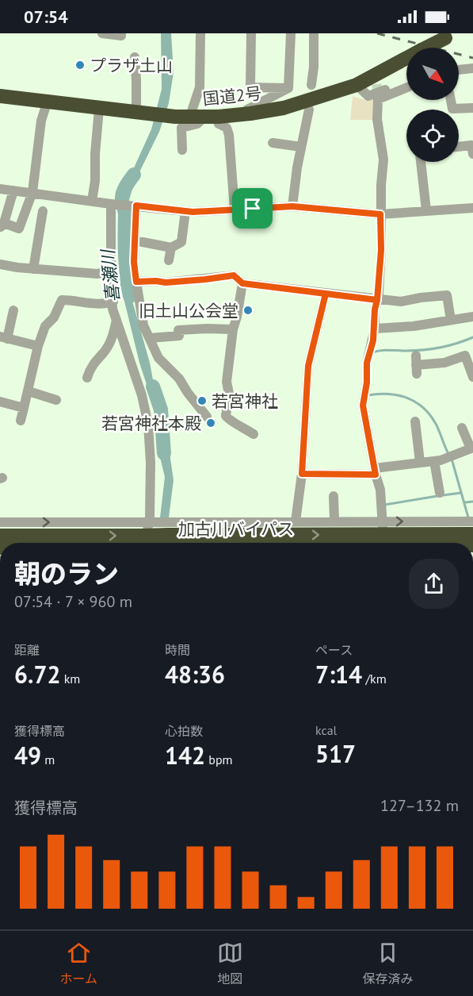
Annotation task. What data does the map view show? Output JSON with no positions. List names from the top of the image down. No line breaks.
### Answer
{"streets":{"highway":["国道2号","加古川バイパス"]},"water":["喜瀬川"],"places":["プラザ土山","旧土山公会堂","若宮神社","若宮神社本殿"],"north":"bottom right","page":{"status":"07:54","heading":["朝のラン","07:54 · 7 × 960 m"],"stats":[["距離","6.72 km"],["時間","48:36"],["ペース","7:14 /km"],["獲得標高","49 m"],["心拍数","142 bpm"],["kcal","517"]],"chart":["獲得標高","127–132 m"],"tabs":["ホーム","地図","保存済み"]}}
